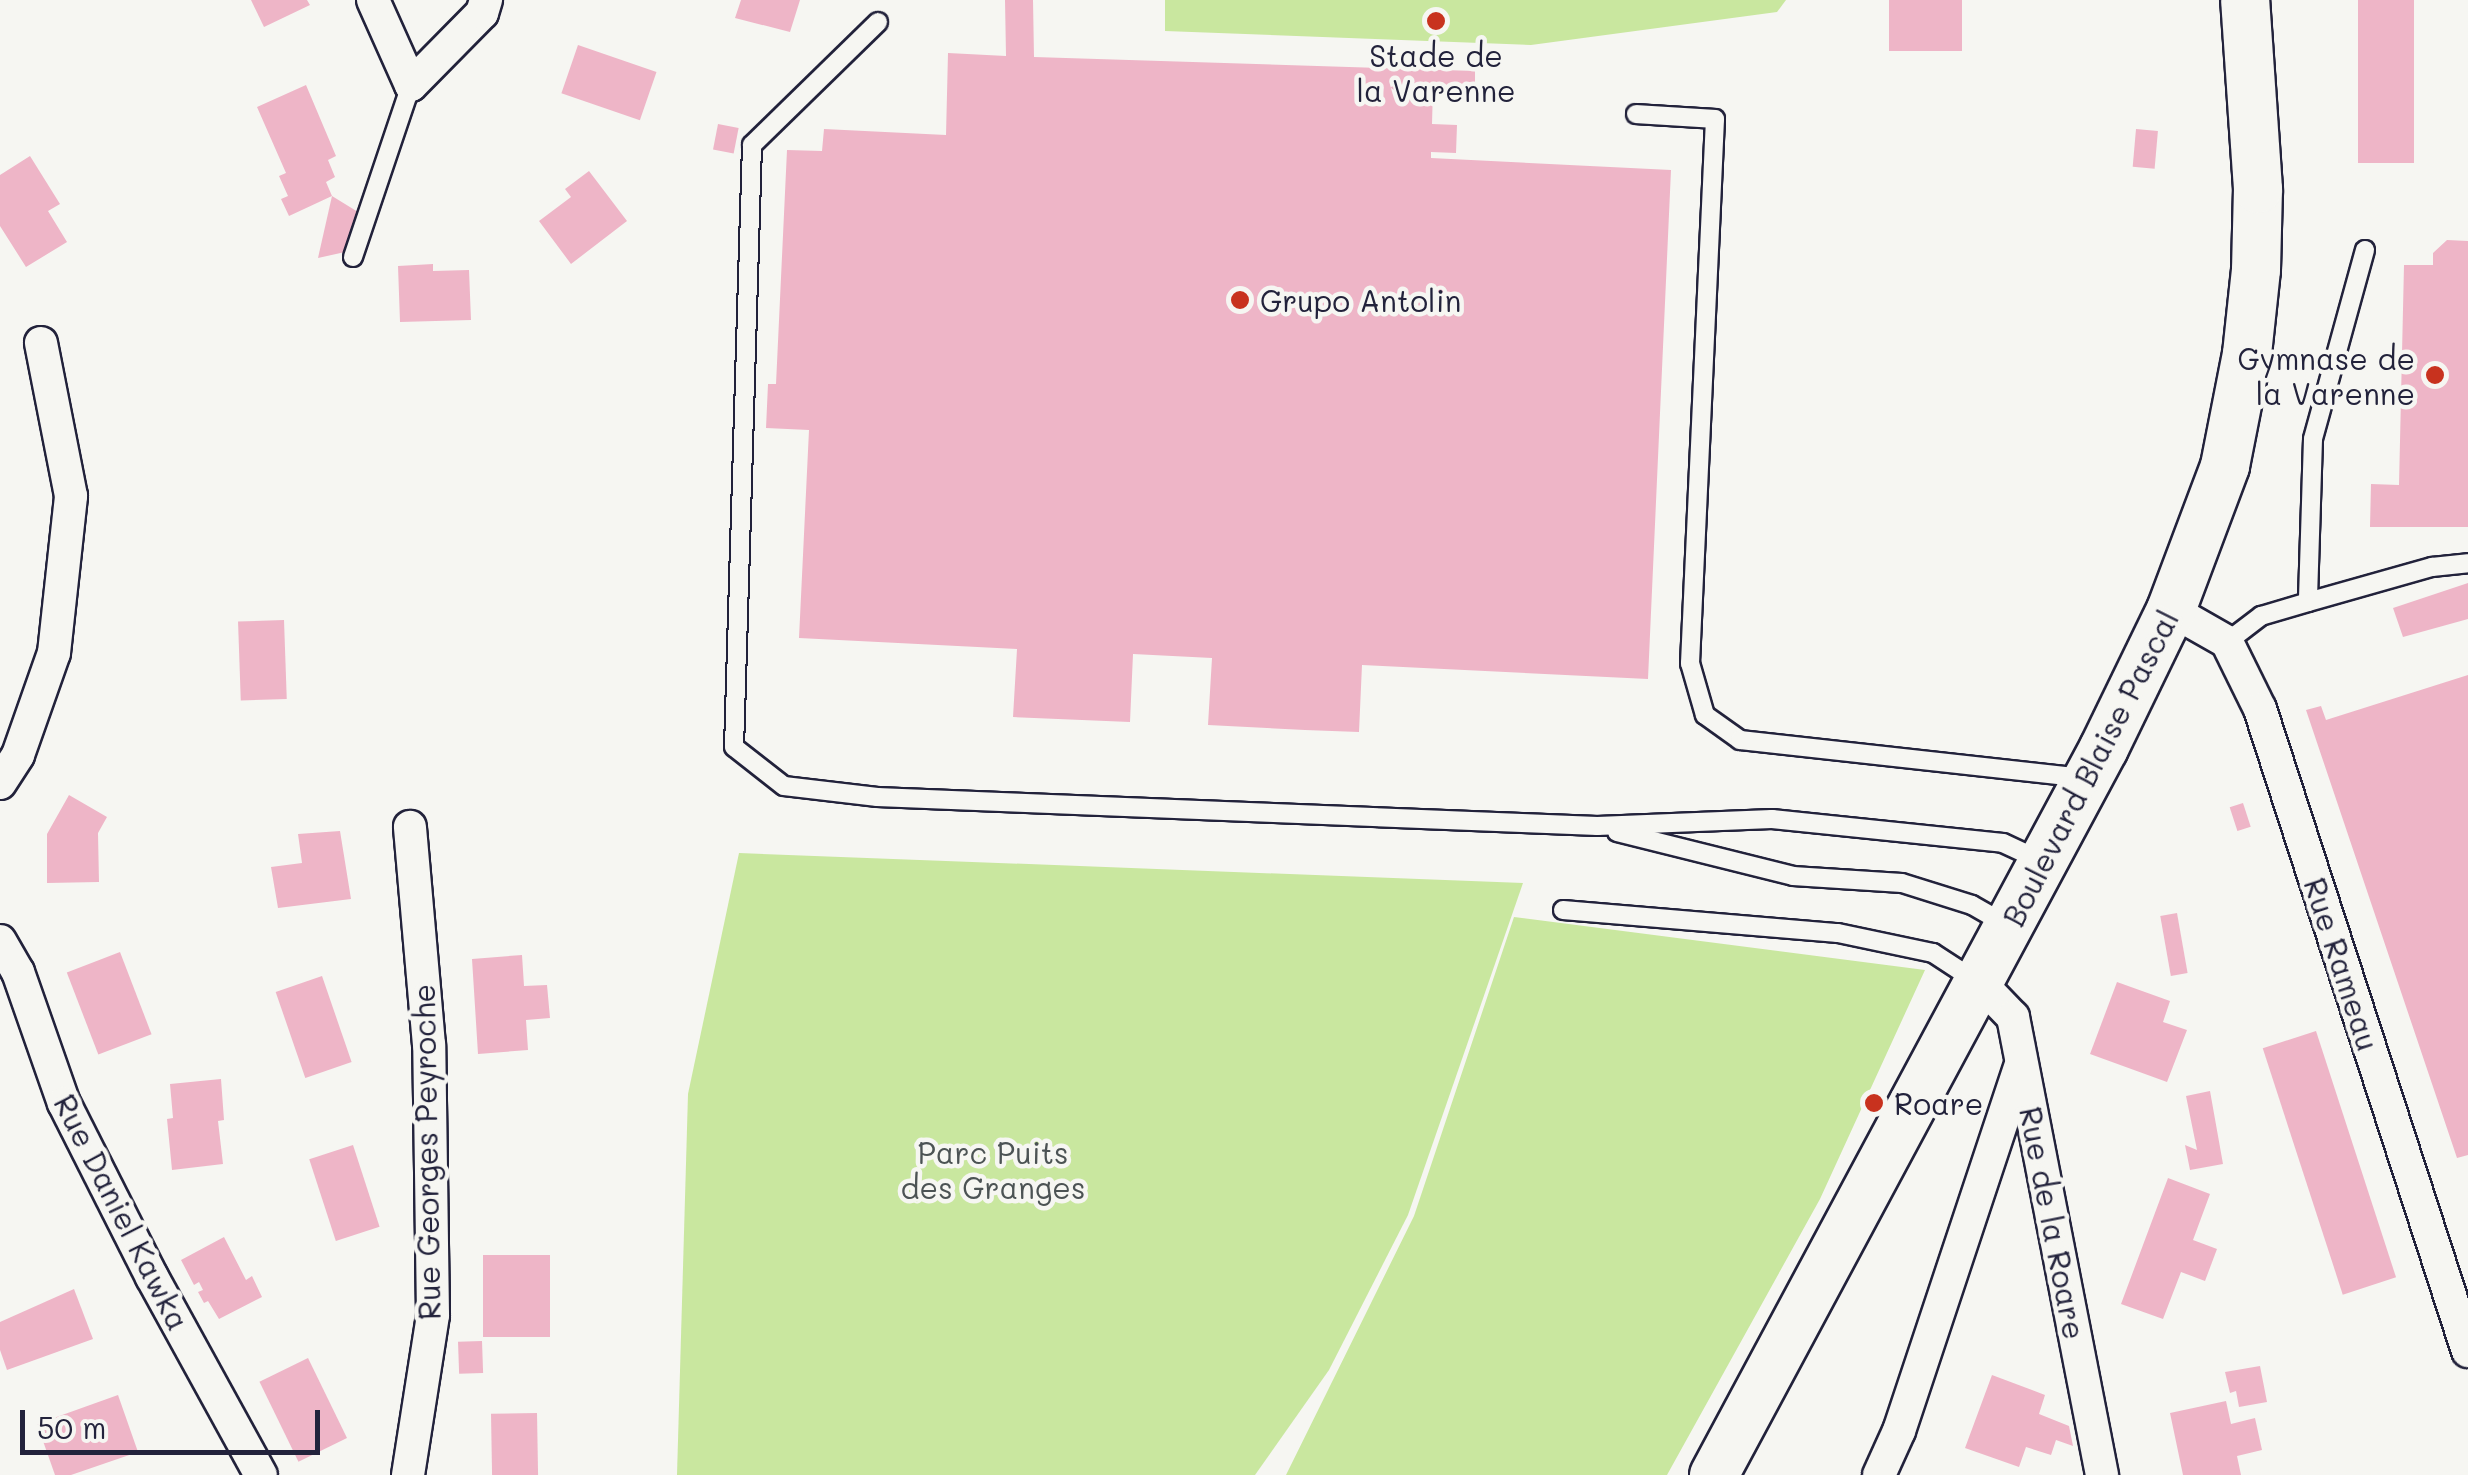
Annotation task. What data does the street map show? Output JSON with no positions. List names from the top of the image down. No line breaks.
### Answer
{"streets":{"main road":["Boulevard Blaise Pascal"],"street":["Rue Rameau","Rue Georges Peyroche","Rue Daniel Kawka","Rue de la Roare"]},"crossings":[["Boulevard Blaise Pascal","Rue de la Roare"]],"parks":["Parc Puits des Granges"],"places":["Stade de la Varenne","Grupo Antolin","Gymnase de la Varenne","Roare"],"scale_bar":"50 m"}
